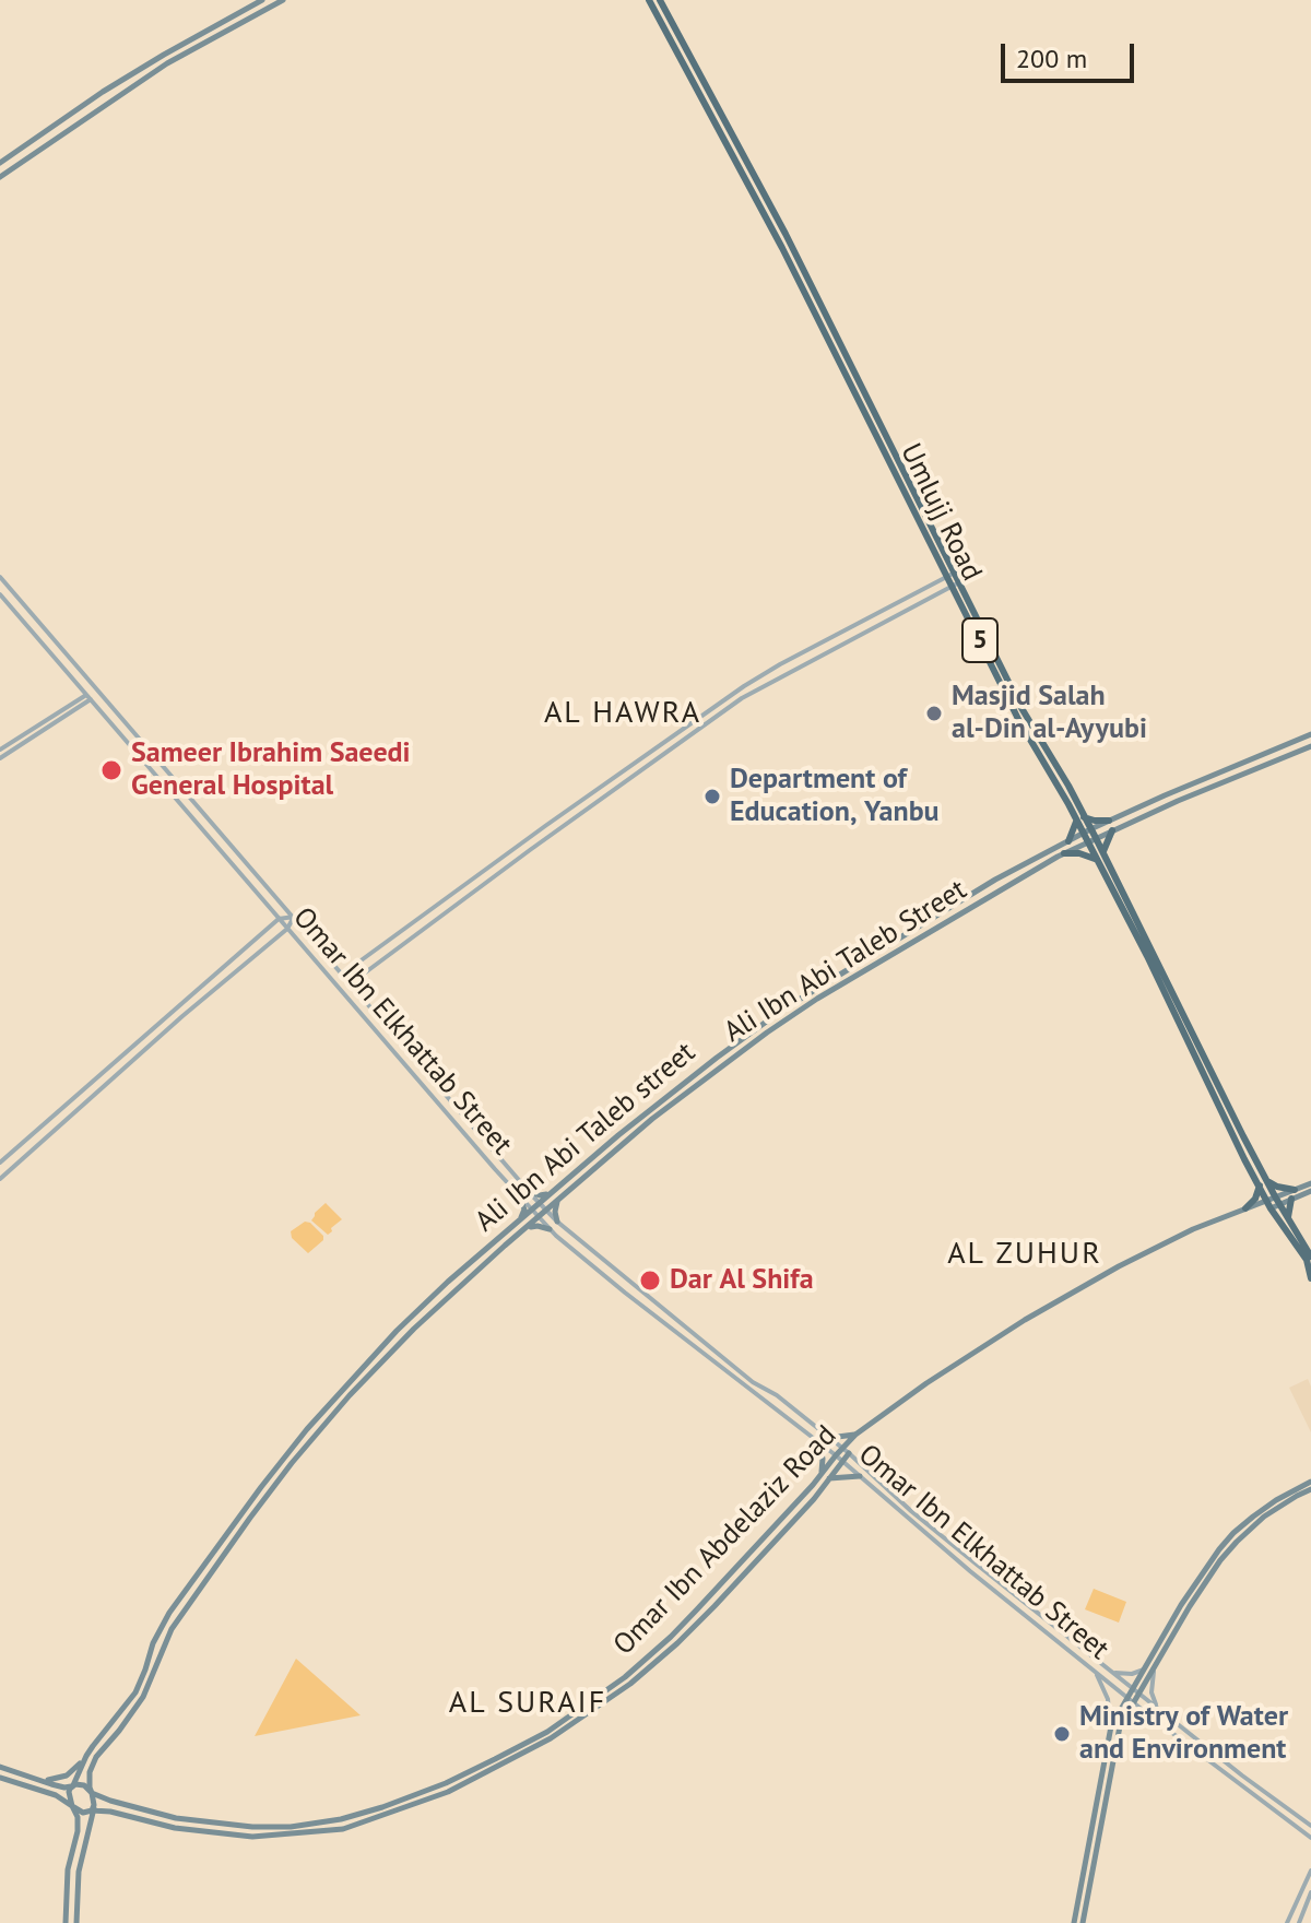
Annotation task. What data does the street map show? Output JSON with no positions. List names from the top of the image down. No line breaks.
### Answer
{"streets":{"highway":["Umlujj Road","5"],"main road":["Ali Ibn Abi Taleb Street","Ali Ibn Abi Taleb street","Omar Ibn Abdelaziz Road"],"street":["Omar Ibn Elkhattab Street"]},"crossings":[["Umlujj Road","Ali Ibn Abi Taleb Street"],["Umlujj Road","Ali Ibn Abi Taleb street"],["Umlujj Road","Omar Ibn Abdelaziz Road"],["Ali Ibn Abi Taleb Street","Omar Ibn Elkhattab Street"],["Ali Ibn Abi Taleb Street","Ali Ibn Abi Taleb street"],["Ali Ibn Abi Taleb Street","Omar Ibn Abdelaziz Road"],["Omar Ibn Elkhattab Street","Ali Ibn Abi Taleb street"],["Omar Ibn Elkhattab Street","Omar Ibn Abdelaziz Road"],["Ali Ibn Abi Taleb street","Omar Ibn Abdelaziz Road"]],"districts":["AL HAWRA","AL ZUHUR","AL SURAIF"],"places":["Masjid Salah al-Din al-Ayyubi","Sameer Ibrahim Saeedi General Hospital","Department of Education, Yanbu","Dar Al Shifa","Ministry of Water and Environment"],"scale_bar":"200 m"}
